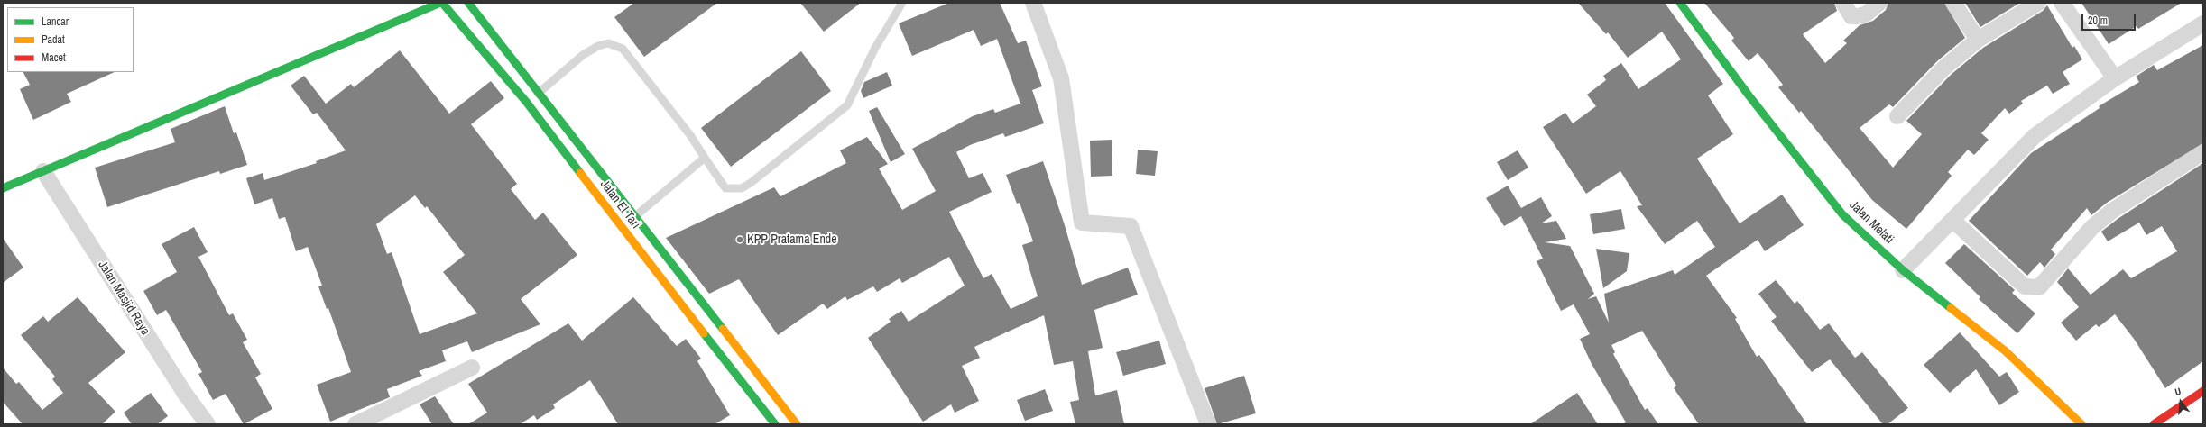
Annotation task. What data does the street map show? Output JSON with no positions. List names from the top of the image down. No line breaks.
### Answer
{"streets":{"main road":["Jalan El Tari","Jalan Melati"],"street":["Jalan Masjid Raya"]},"places":["KPP Pratama Ende"],"legend":["Lancar","Padat","Macet"],"scale_bar":"20 m","north":"top"}
